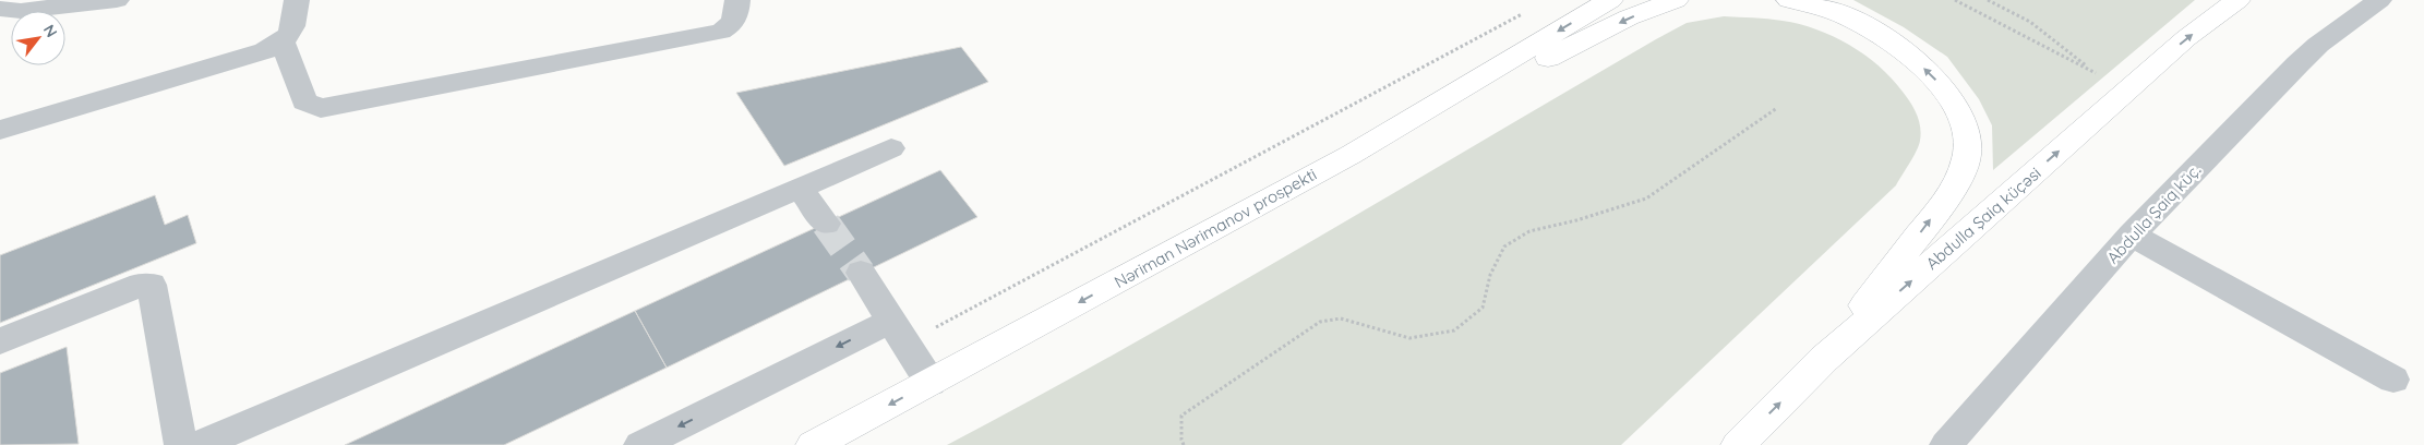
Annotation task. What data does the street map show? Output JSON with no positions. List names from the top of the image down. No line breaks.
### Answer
{"streets":{"main road":["Abdulla Şaiq küçəsi","Nəriman Nərimanov prospekti"],"street":["Abdulla Şaiq küç."]},"one_way":["Abdulla Şaiq küçəsi"],"north":"top right"}
